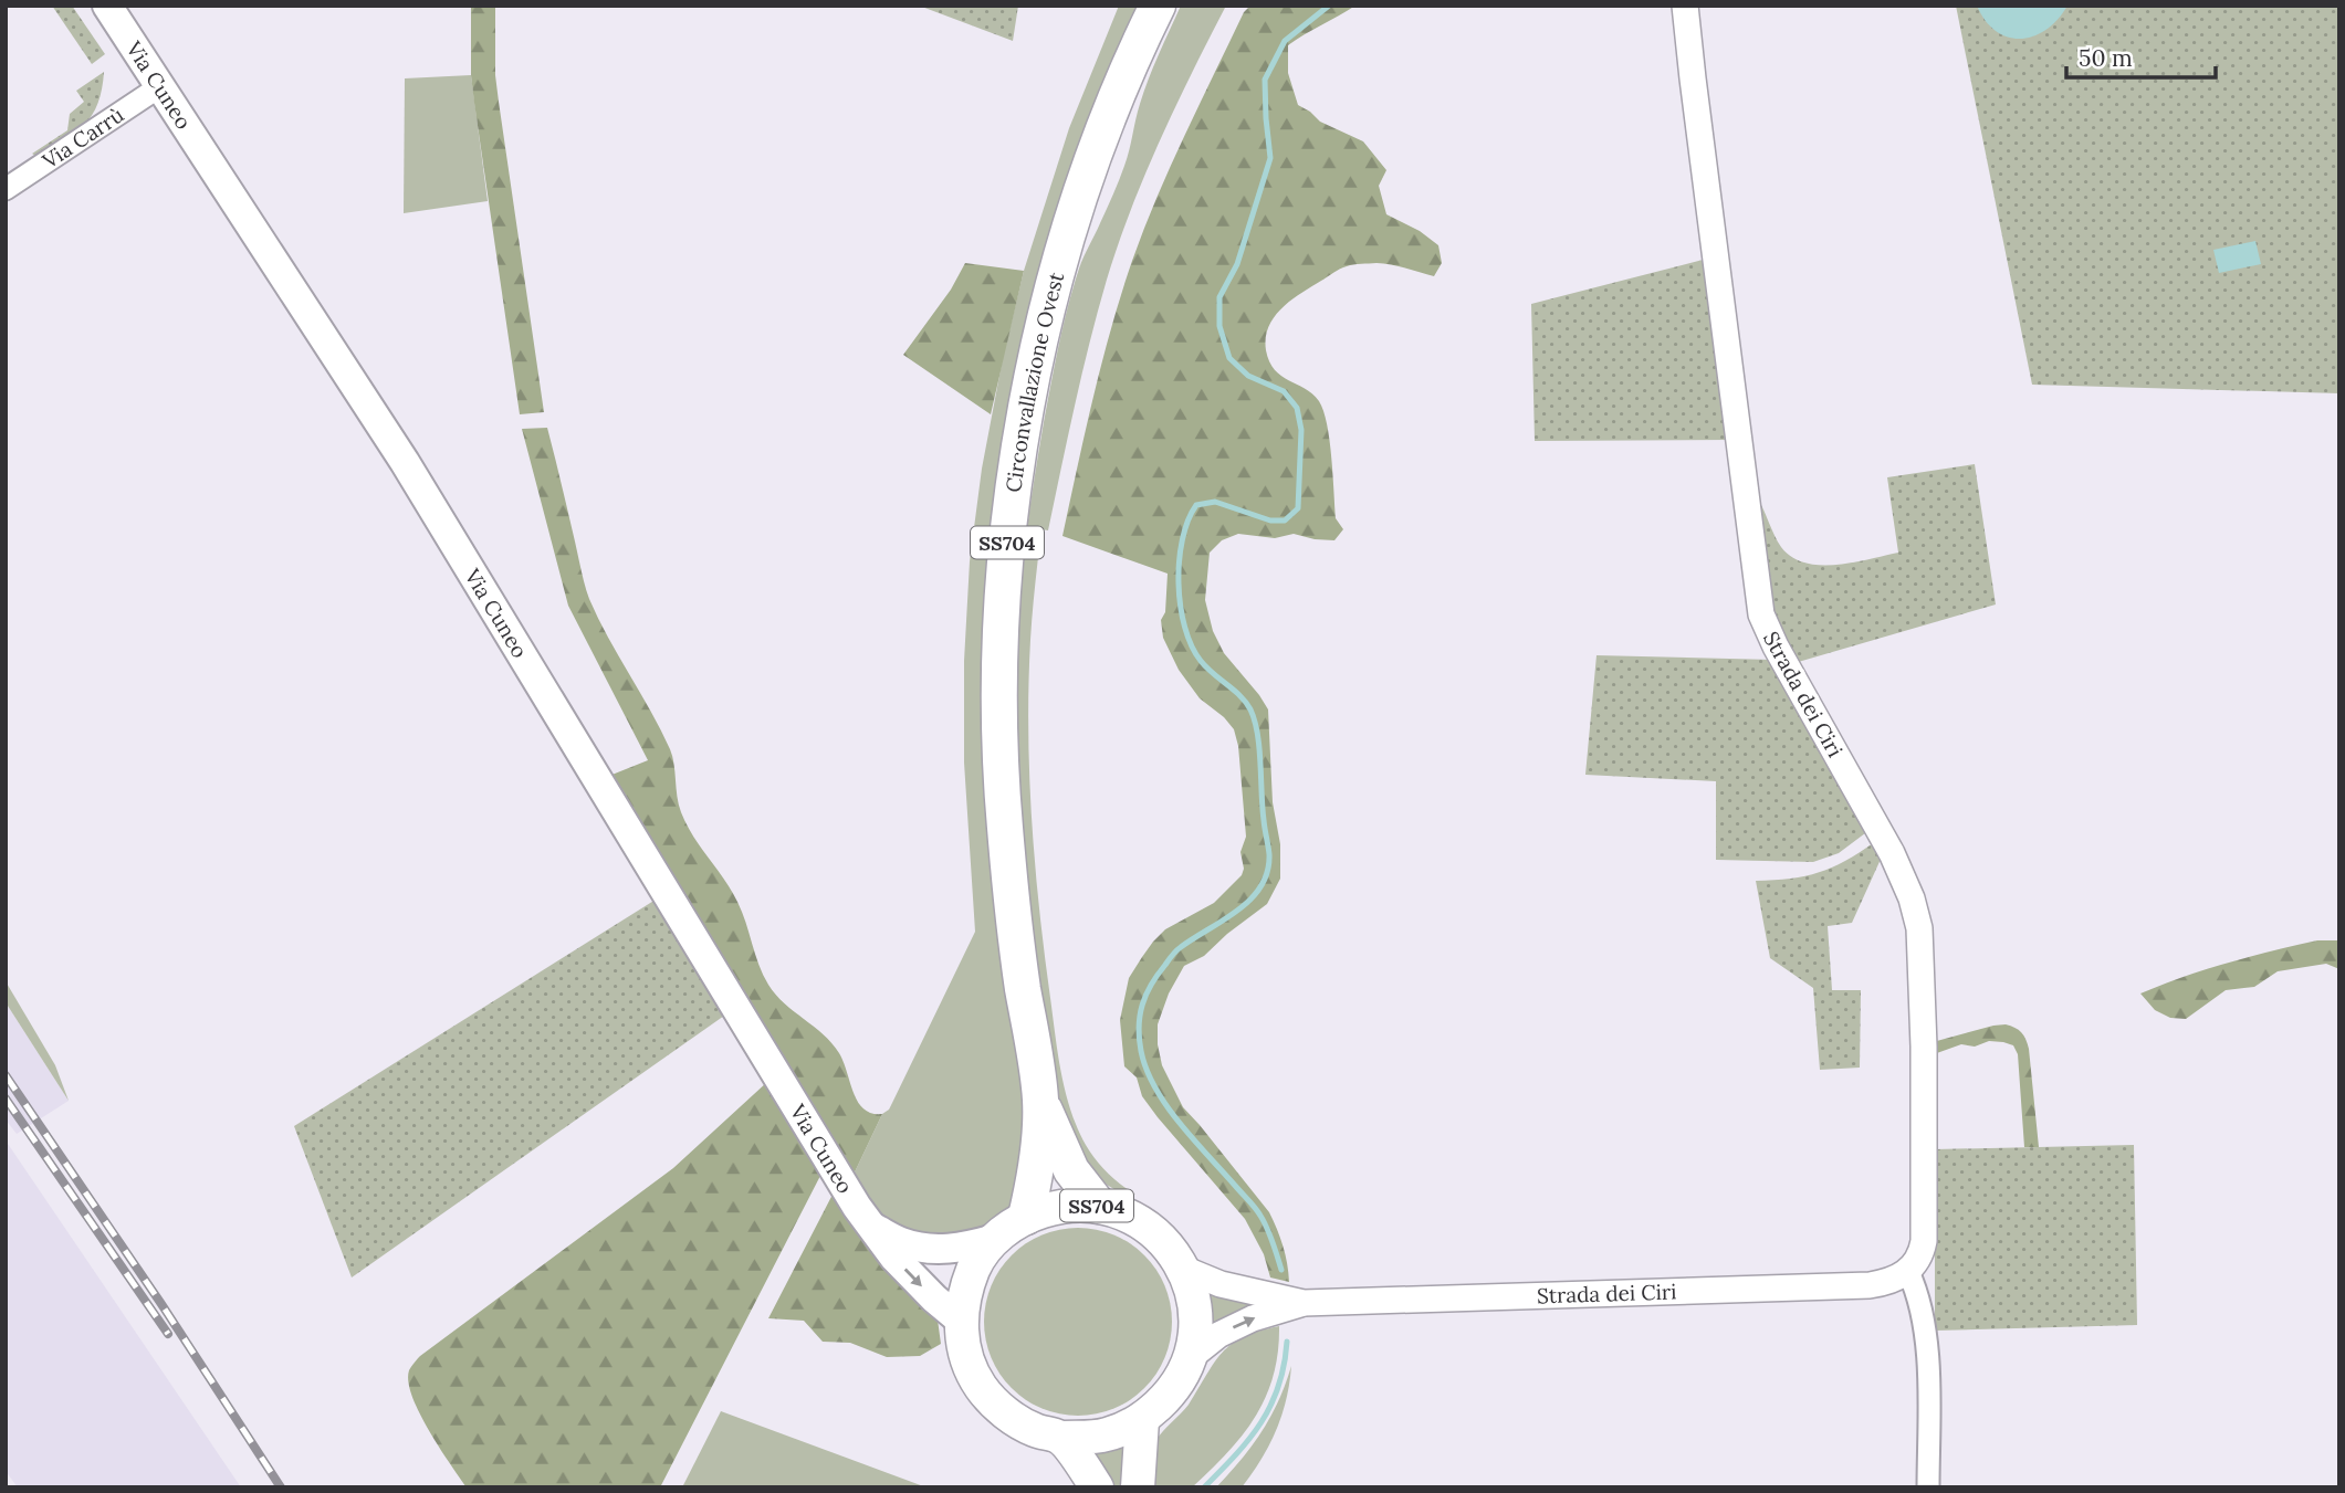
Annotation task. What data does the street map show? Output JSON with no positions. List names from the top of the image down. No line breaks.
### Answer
{"streets":{"highway":["Circonvallazione Ovest","SS704"],"main road":["Via Cuneo"],"street":["Via Carrù","Strada dei Ciri"]},"crossings":[["Via Cuneo","Via Carrù"],["Via Cuneo","SS704"],["Circonvallazione Ovest","SS704"]],"scale_bar":"50 m"}
